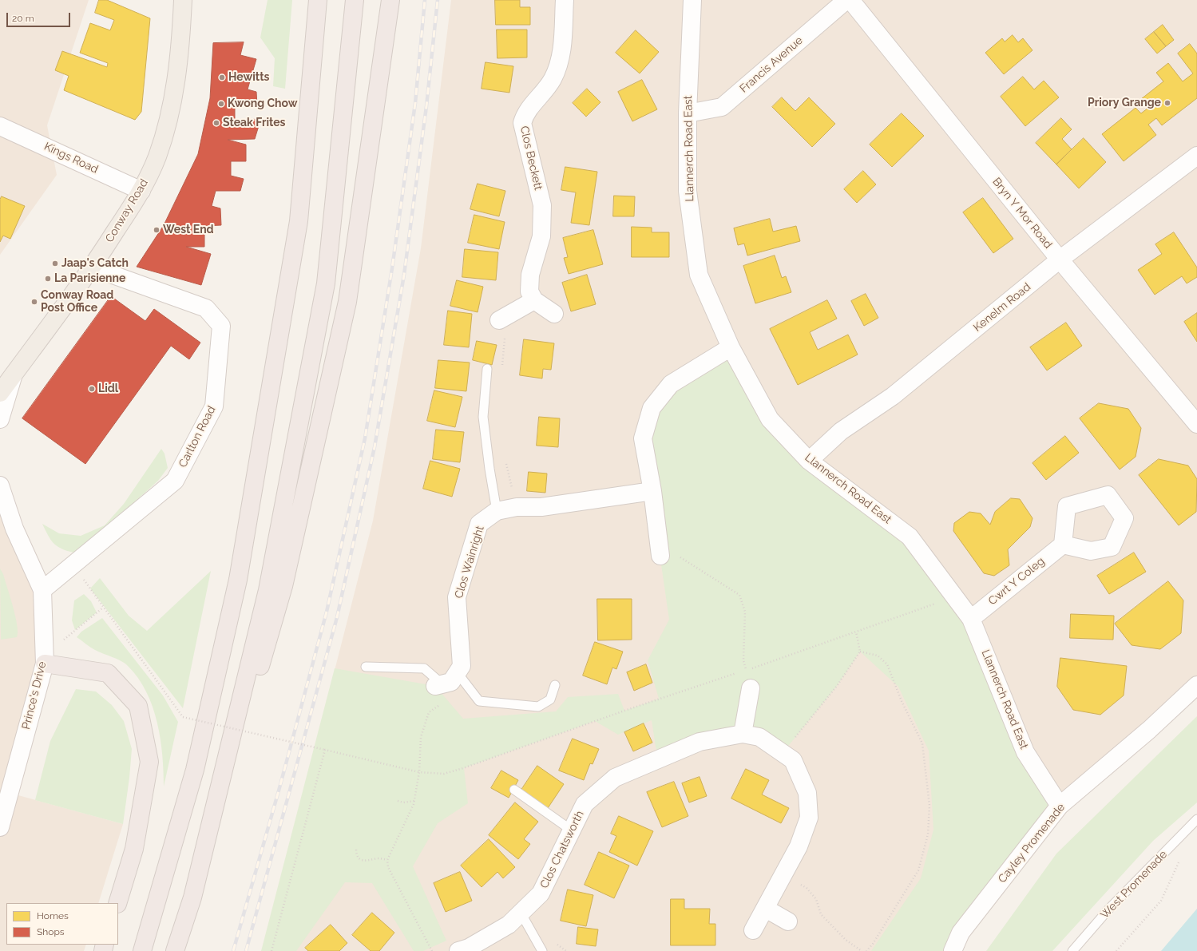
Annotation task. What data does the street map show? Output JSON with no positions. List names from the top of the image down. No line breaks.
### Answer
{"streets":{"main road":["Conway Road"],"street":["Francis Avenue","Llannerch Road East","Kings Road","Clos Beckett","Bryn Y Mor Road","Kenelm Road","Carlton Road","Clos Wainright","Cwrt Y Coleg","Prince's Drive","Cayley Promenade","Clos Chatsworth"],"lane":["West Promenade"]},"crossings":[["Francis Avenue","Llannerch Road East"],["Llannerch Road East","Kenelm Road"],["Llannerch Road East","Cwrt Y Coleg"],["Llannerch Road East","Cayley Promenade"],["Kings Road","Conway Road"],["Conway Road","Carlton Road"],["Bryn Y Mor Road","Kenelm Road"],["Carlton Road","Prince's Drive"]],"places":["Hewitts","Priory Grange","Kwong Chow","Steak Frites","West End","Jaap's Catch","La Parisienne","Conway Road Post Office","Lidl"],"legend":["Homes","Shops"],"scale_bar":"20 m"}
